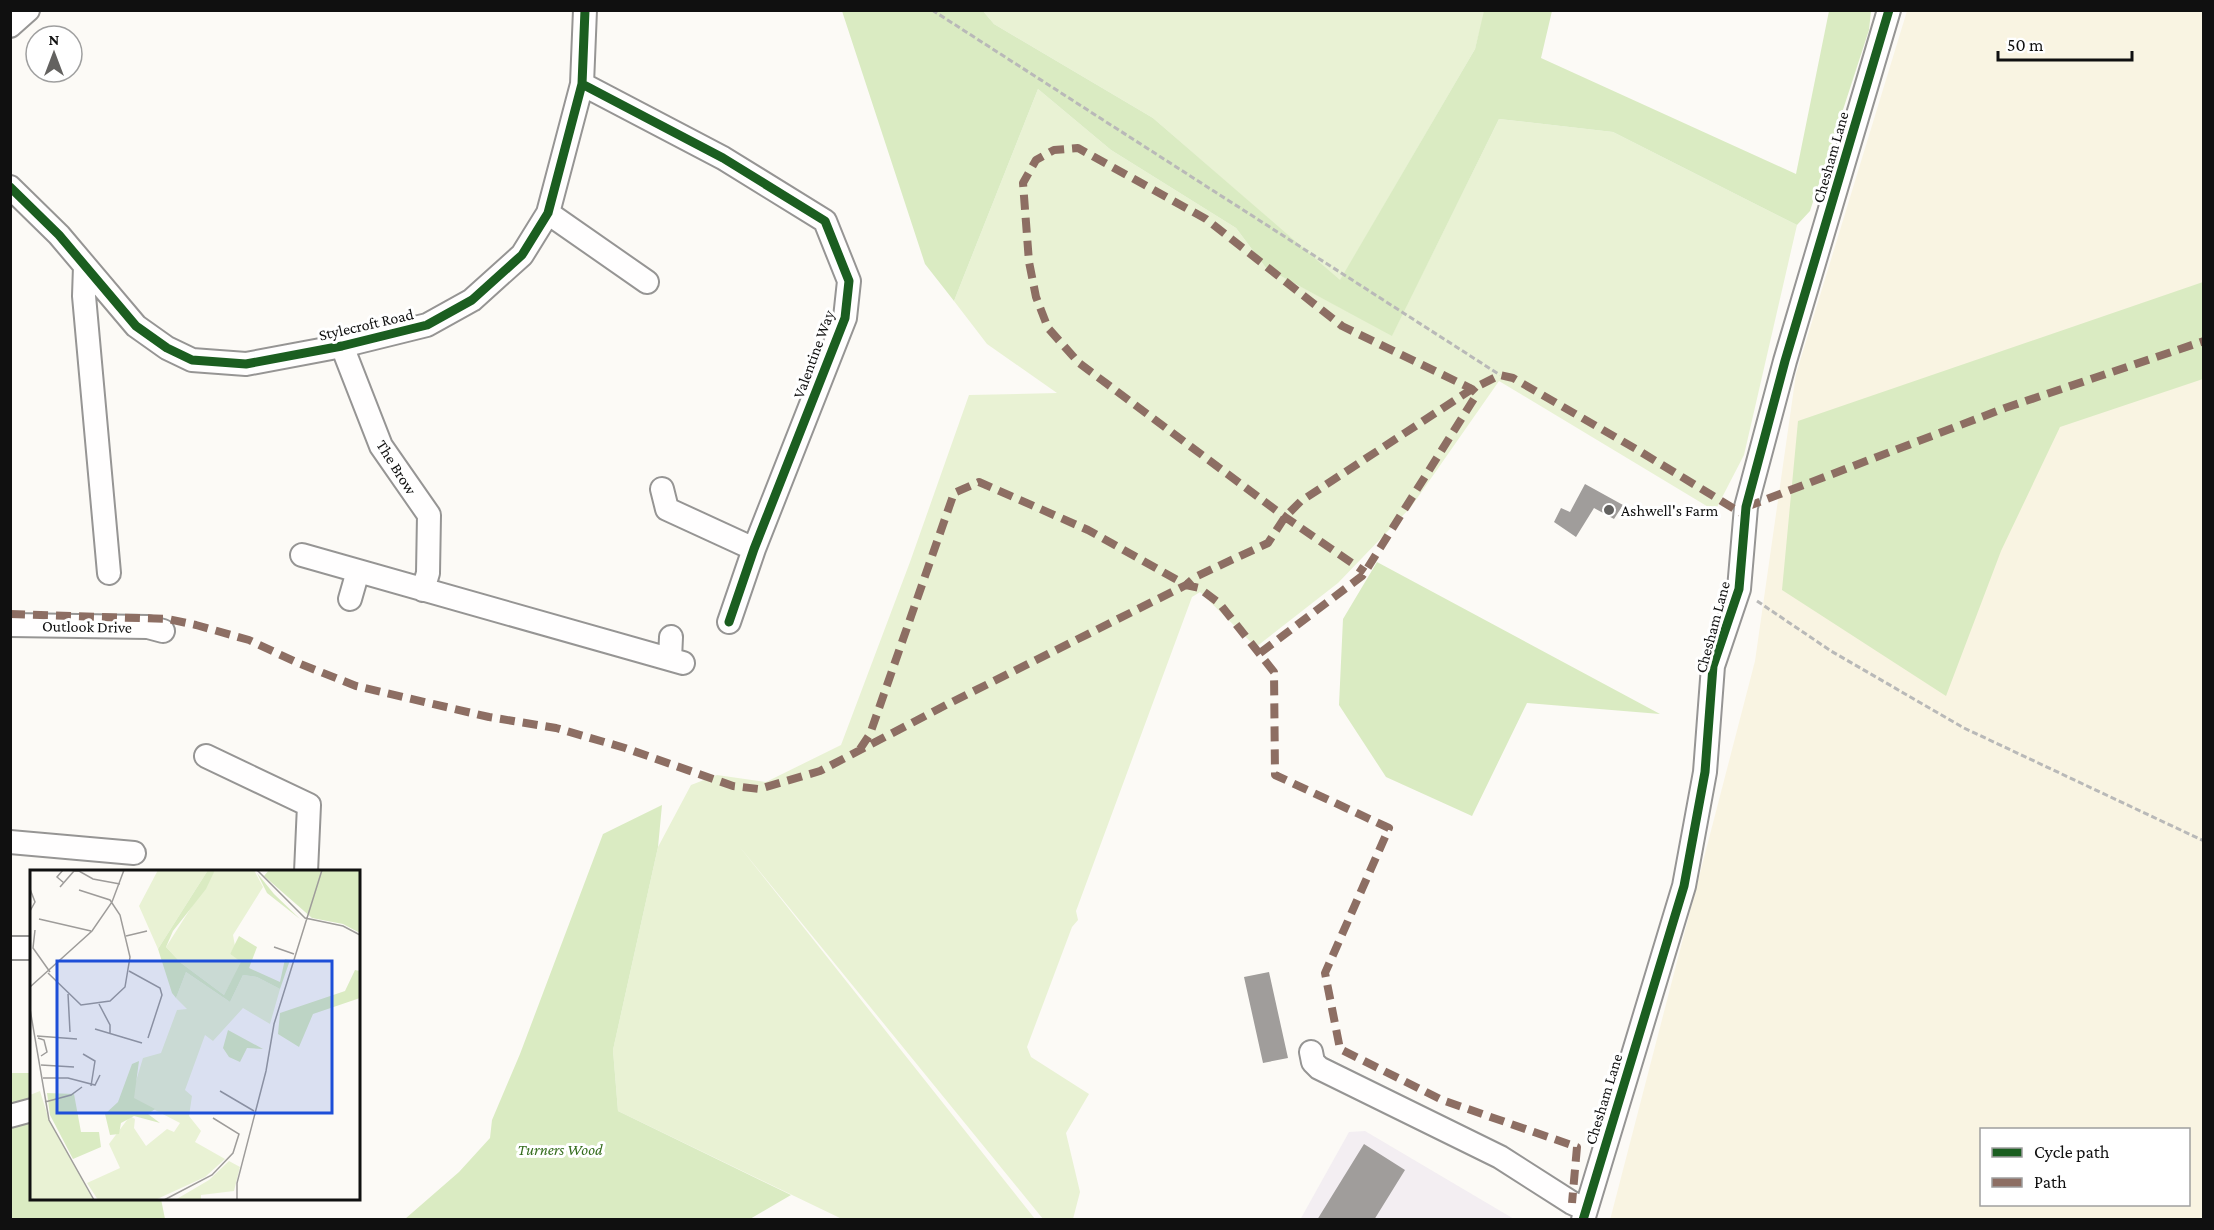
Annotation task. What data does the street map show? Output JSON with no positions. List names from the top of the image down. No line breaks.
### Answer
{"streets":{"street":["Chesham Lane","Stylecroft Road","Valentine Way","The Brow","Outlook Drive"]},"crossings":[["Stylecroft Road","Valentine Way"],["Stylecroft Road","The Brow"]],"parks":["Turners Wood"],"places":["Ashwell's Farm"],"legend":["Cycle path","Path"],"scale_bar":"50 m","north":"top"}
